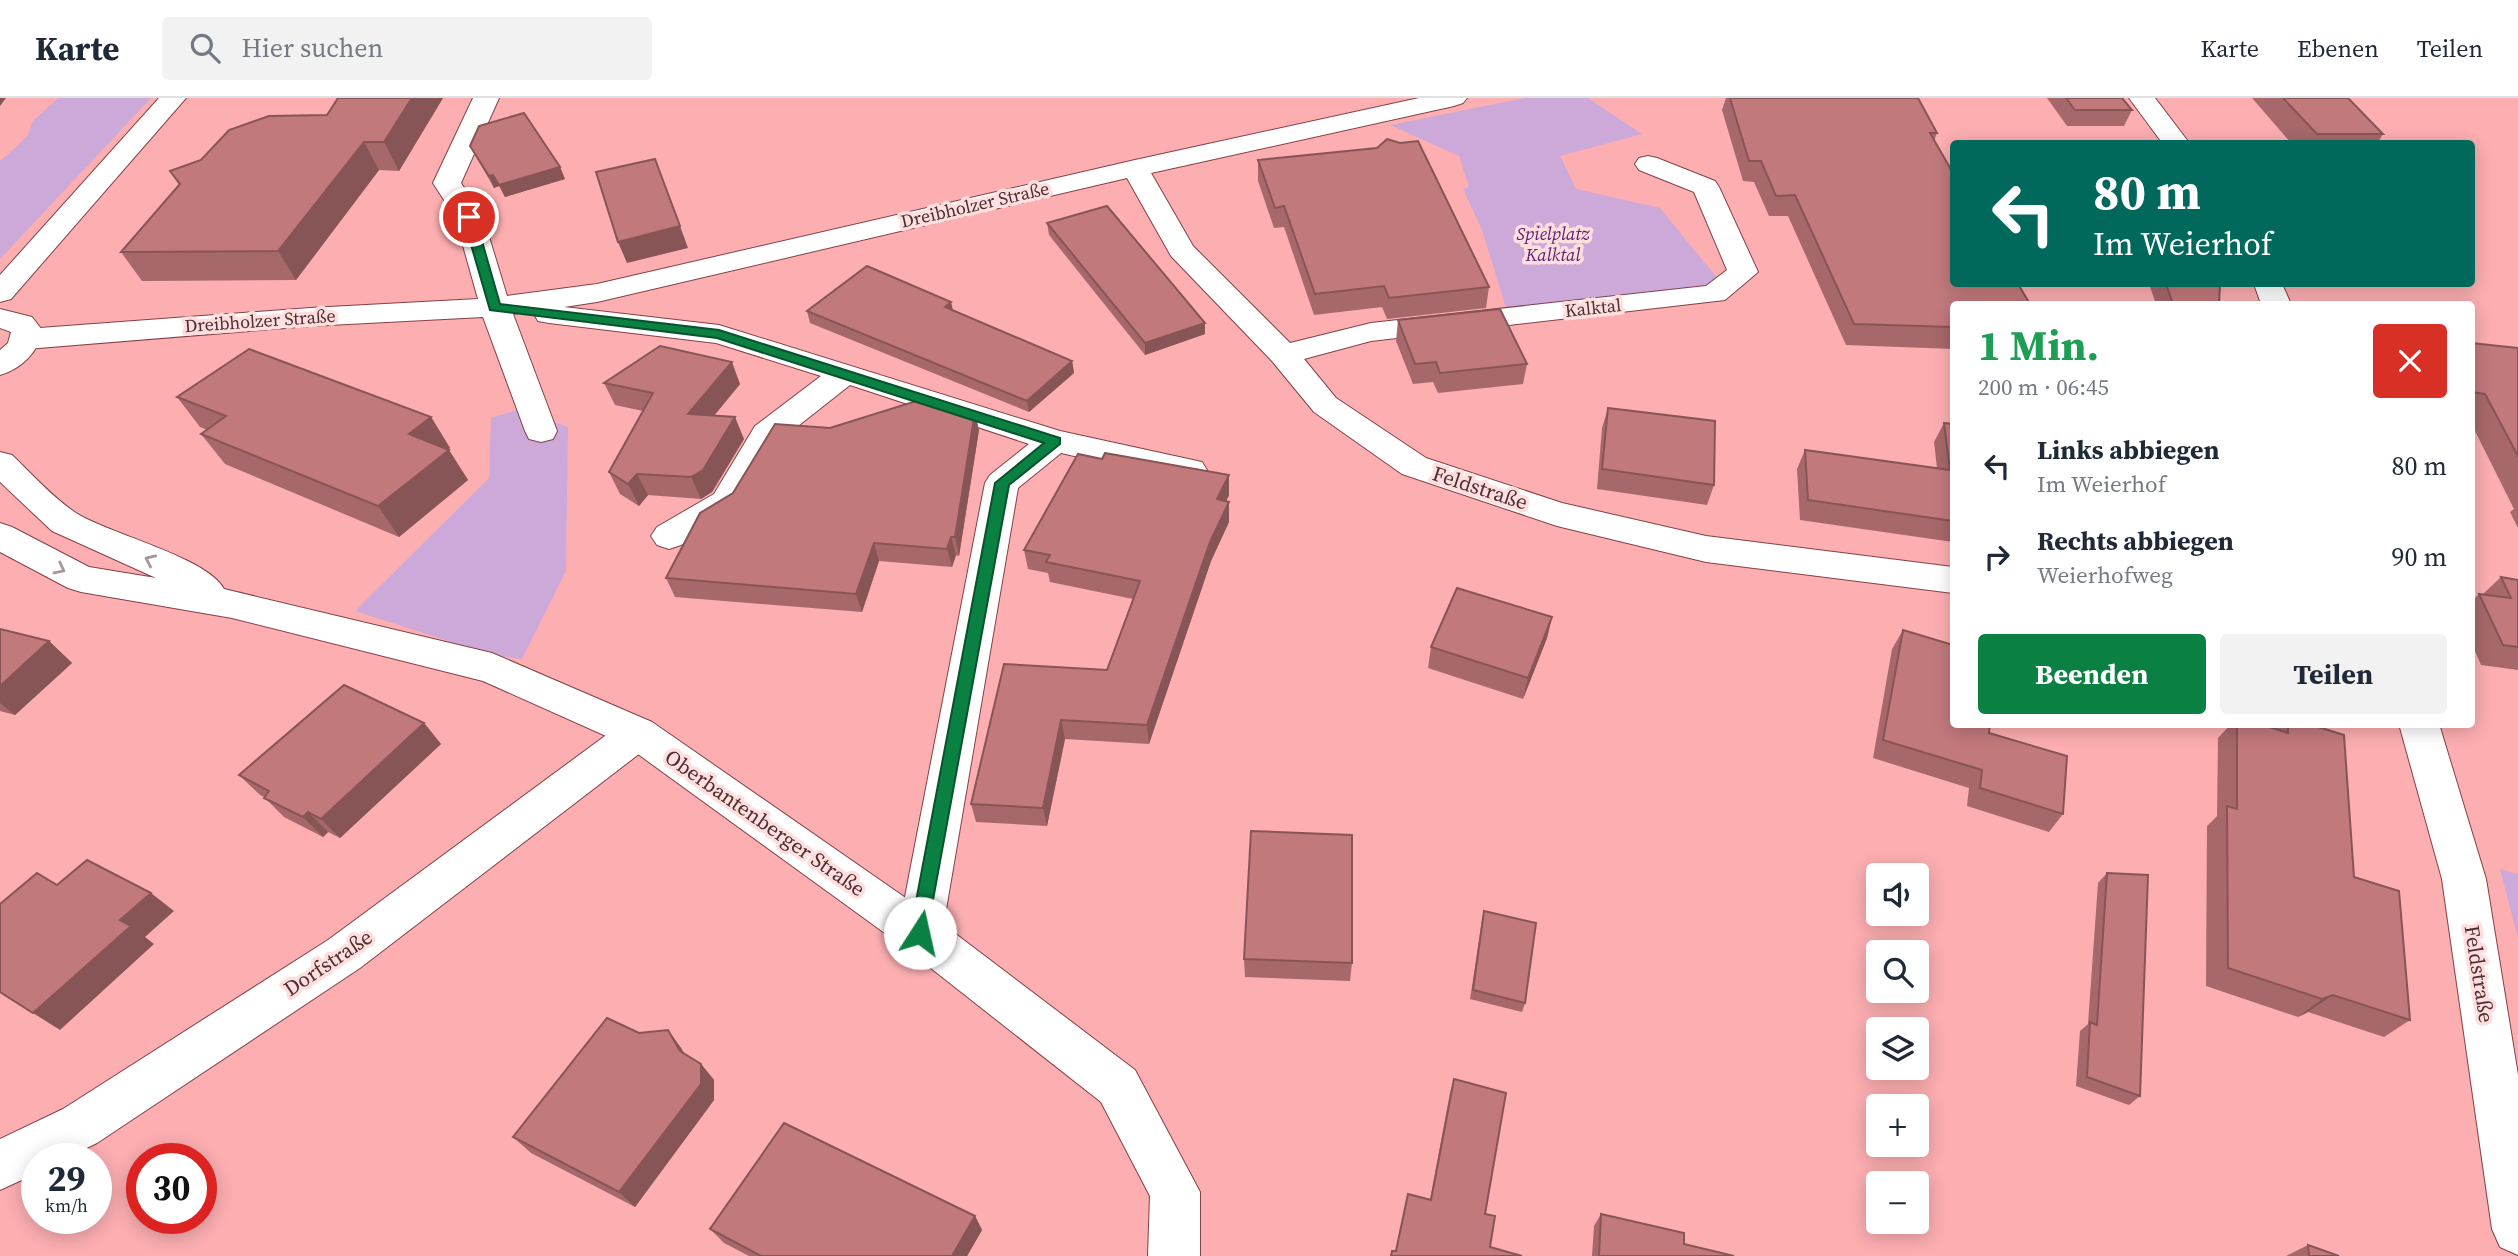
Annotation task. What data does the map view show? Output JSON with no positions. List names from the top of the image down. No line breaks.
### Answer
{"streets":{"street":["Dreibholzer Straße","Kalktal","Feldstraße","Oberbantenberger Straße","Dorfstraße"]},"crossings":[["Dreibholzer Straße","Feldstraße"],["Kalktal","Feldstraße"],["Oberbantenberger Straße","Dorfstraße"]],"parks":["Spielplatz Kalktal"],"page":{"header":"Karte","search":"Hier suchen","nav":["Karte","Ebenen","Teilen"],"turn":["80 m","Im Weierhof"],"heading":["1 Min.","200 m · 06:45"],"list":[{"name":"Links abbiegen","note":"Im Weierhof","value":"80 m"},{"name":"Rechts abbiegen","note":"Weierhofweg","value":"90 m"}],"buttons":["Beenden","Teilen"],"map_buttons":["+","−"],"speed":"29 km/h","limit":"30"}}
